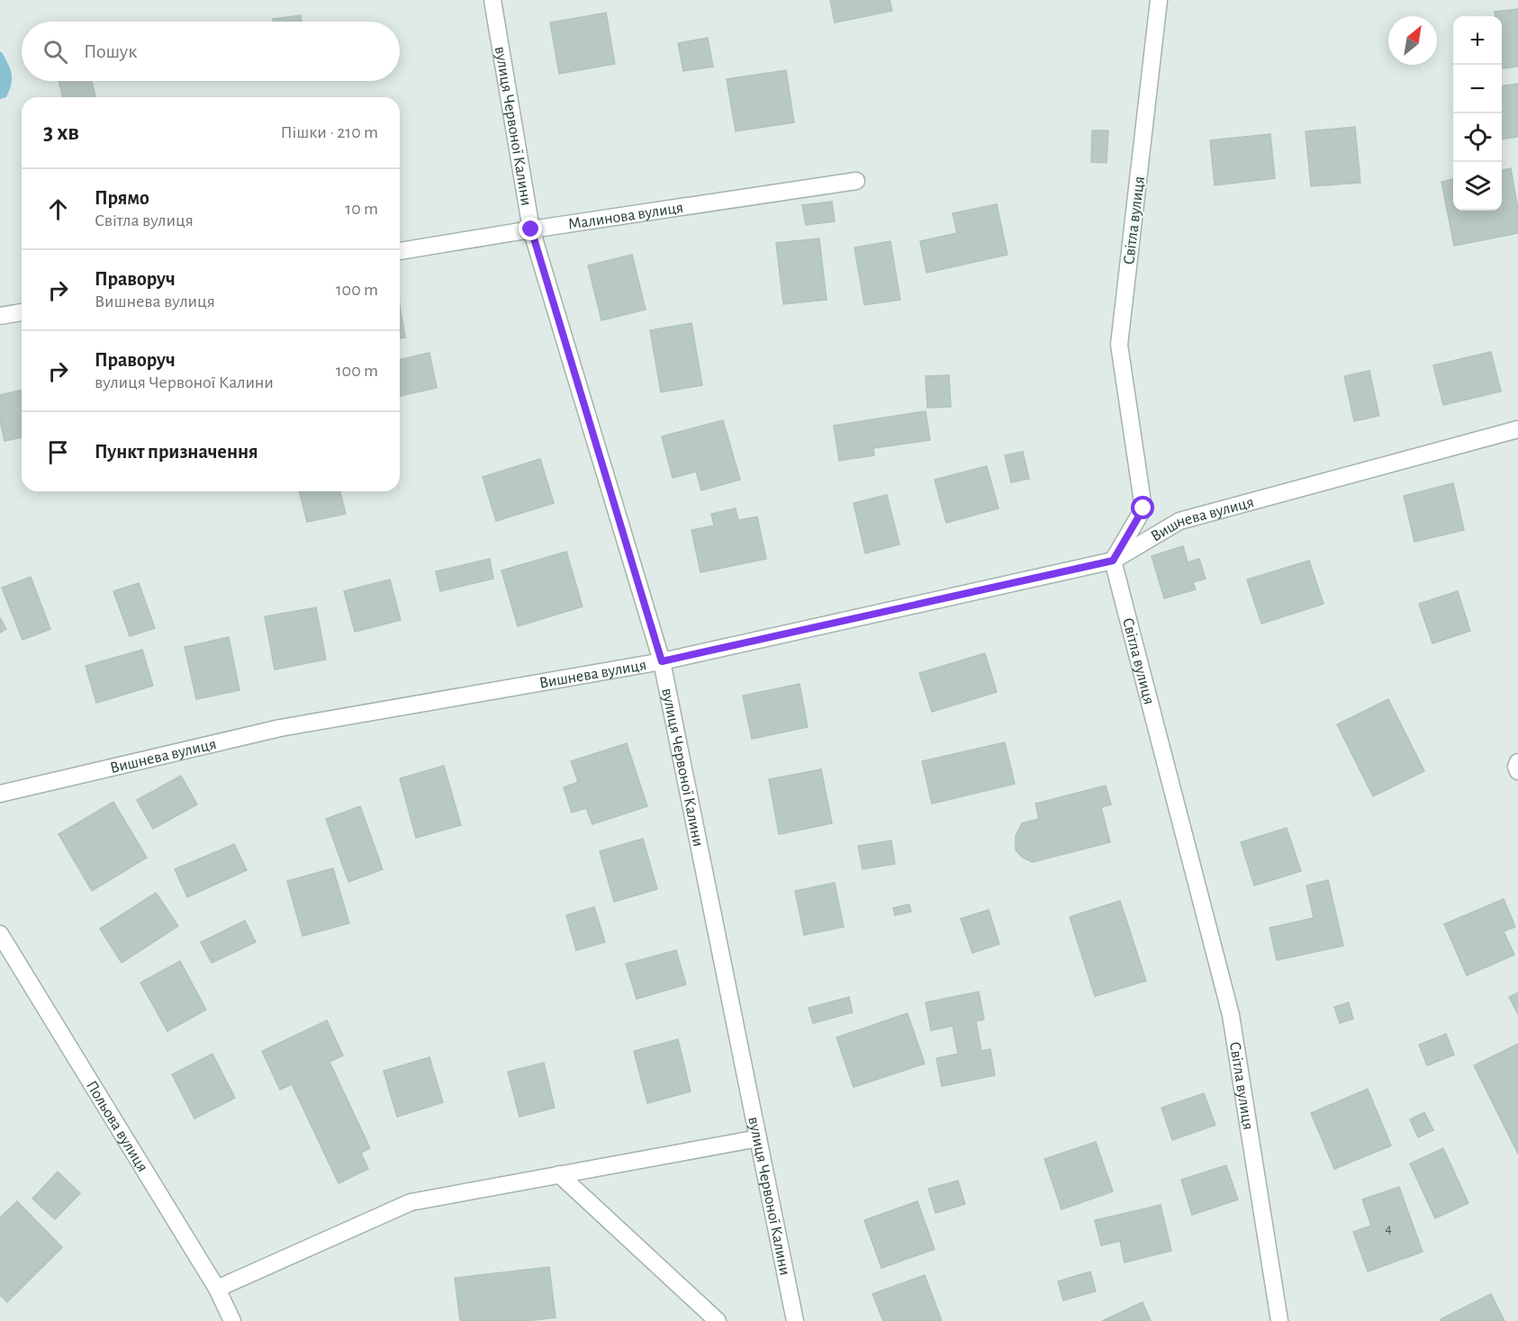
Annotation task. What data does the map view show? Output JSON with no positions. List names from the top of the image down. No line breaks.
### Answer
{"streets":{"street":["вулиця Червоної Калини","Малинова вулиця","Світла вулиця","Вишнева вулиця","Польова вулиця"]},"crossings":[["вулиця Червоної Калини","Малинова вулиця"],["вулиця Червоної Калини","Вишнева вулиця"],["Світла вулиця","Вишнева вулиця"]],"house_numbers":["4"],"north":"top right","page":{"map_buttons":["+","−"],"search":"Пошук","heading":["3 хв","Пішки · 210 m"],"list":[["Прямо","Світла вулиця","10 m"],["Праворуч","Вишнева вулиця","100 m"],["Праворуч","вулиця Червоної Калини","100 m"],"Пункт призначення"]}}
